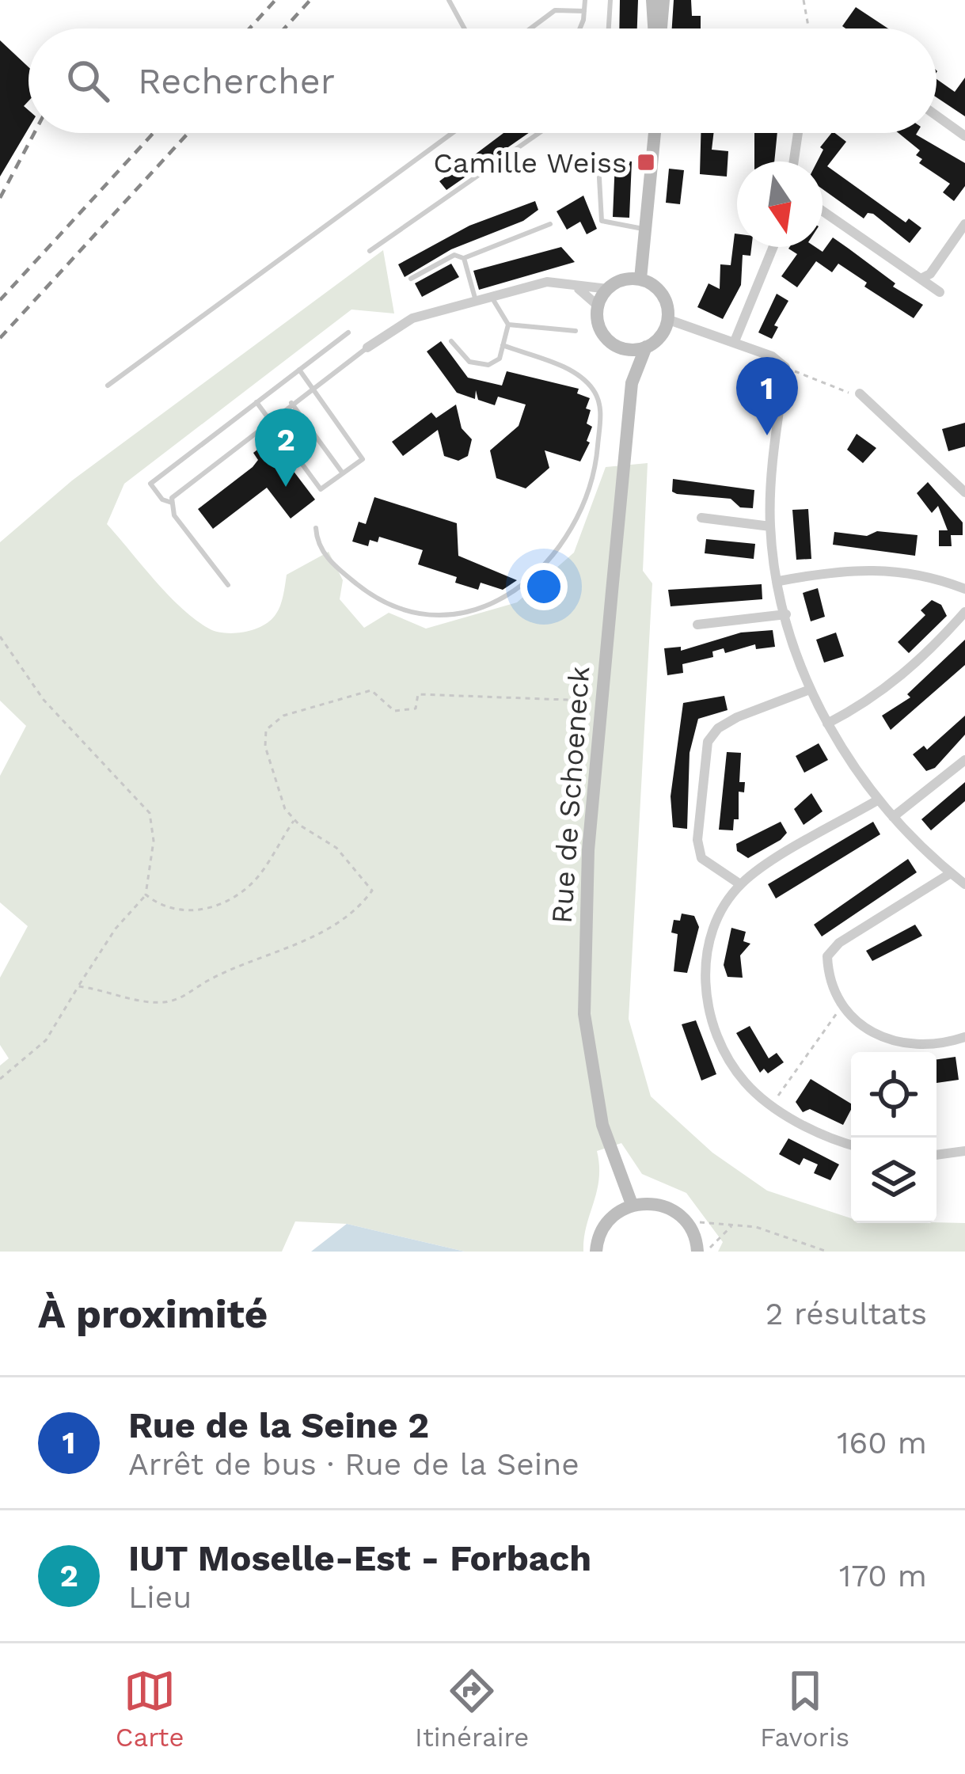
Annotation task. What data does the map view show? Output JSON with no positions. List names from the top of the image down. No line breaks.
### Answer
{"streets":{"main road":["Rue de Schoeneck"]},"places":{"transit":["Camille Weiss"]},"north":"bottom","page":{"search":"Rechercher","pins":["1","2"],"heading":["À proximité","2 résultats"],"list":[{"mark":"1","name":"Rue de la Seine 2","note":"Arrêt de bus · Rue de la Seine","value":"160 m"},{"mark":"2","name":"IUT Moselle-Est - Forbach","note":"Lieu","value":"170 m"}],"nav":["Carte","Itinéraire","Favoris"]}}
